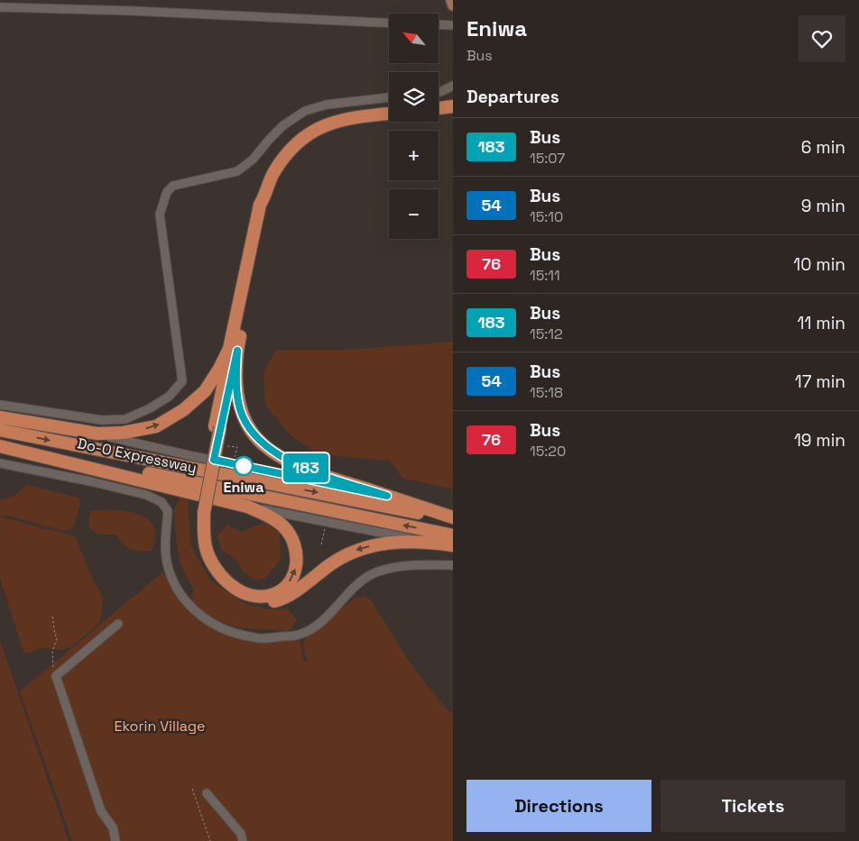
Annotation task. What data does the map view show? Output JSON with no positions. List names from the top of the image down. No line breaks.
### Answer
{"streets":{"highway":["Do-O Expressway"]},"parks":["Ekorin Village"],"places":["Eniwa"],"lines":["bus line 183"],"north":"top left","page":{"on_map":"183","heading":[["Eniwa","Bus"],"Departures"],"map_buttons":["+","−"],"list":[{"mark":"183","name":"Bus","note":"15:07","value":"6 min"},{"mark":"54","name":"Bus","note":"15:10","value":"9 min"},{"mark":"76","name":"Bus","note":"15:11","value":"10 min"},{"mark":"183","name":"Bus","note":"15:12","value":"11 min"},{"mark":"54","name":"Bus","note":"15:18","value":"17 min"},{"mark":"76","name":"Bus","note":"15:20","value":"19 min"}],"buttons":["Directions","Tickets"]}}
